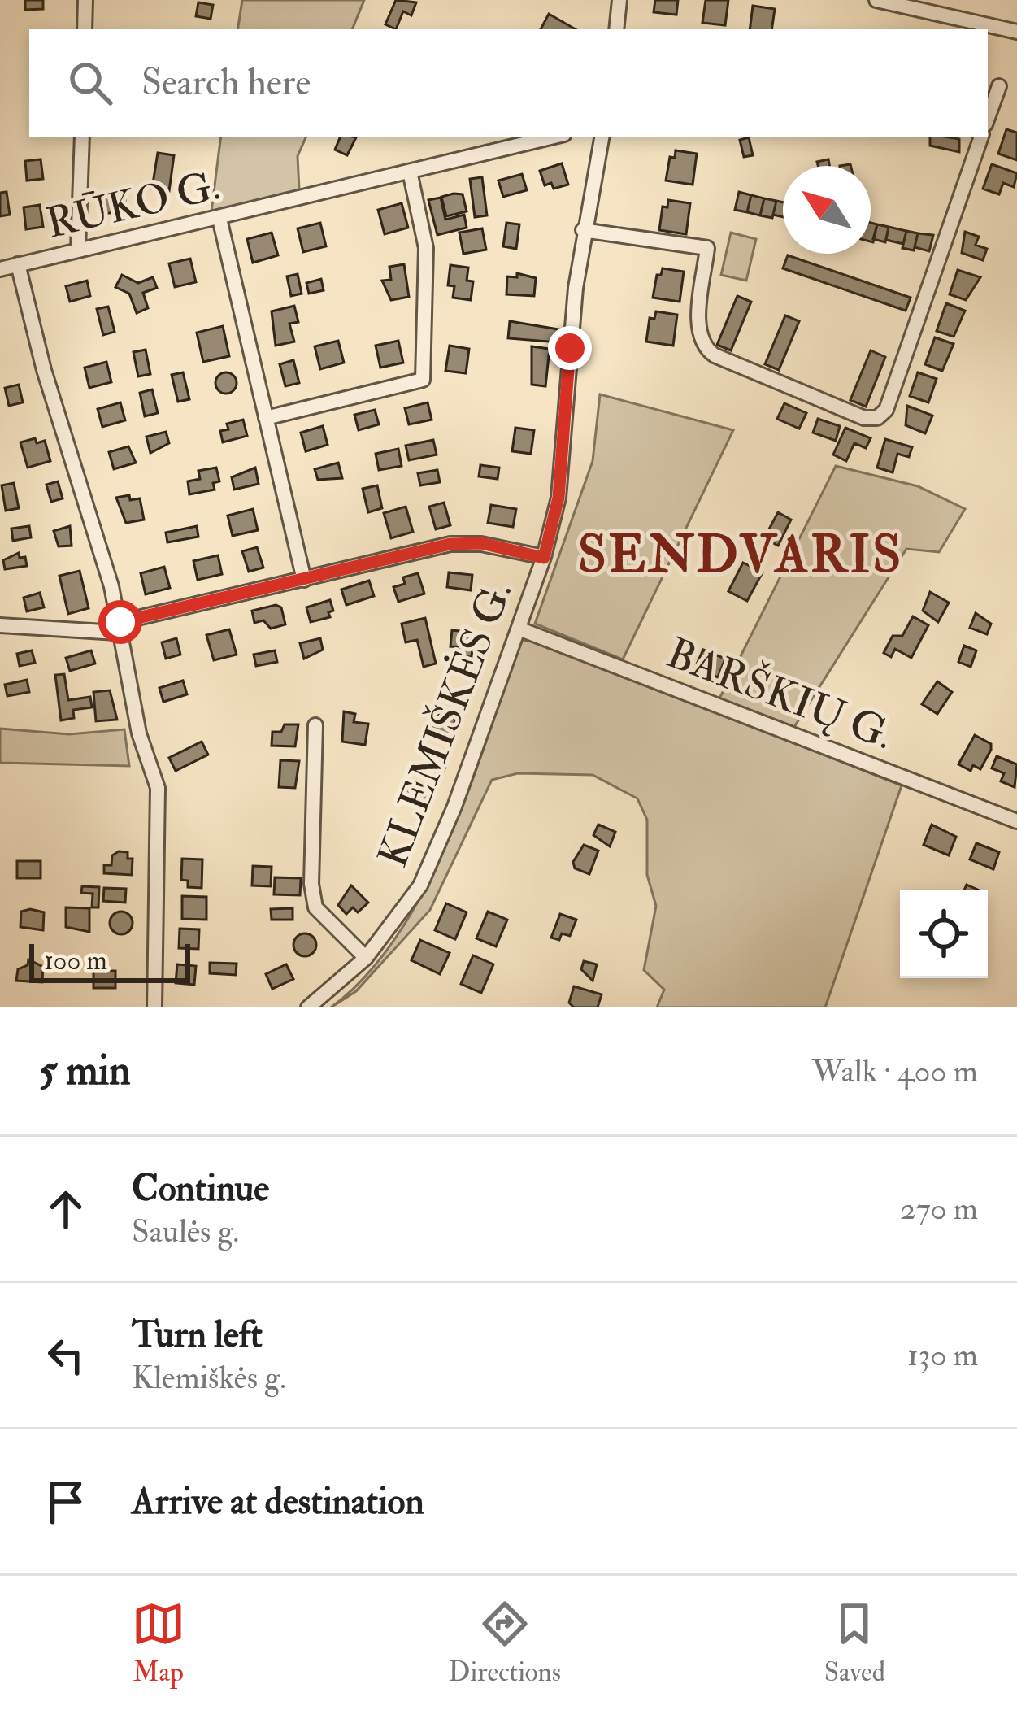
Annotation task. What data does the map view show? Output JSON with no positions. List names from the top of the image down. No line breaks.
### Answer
{"streets":{"street":["RŪKO G.","BARŠKIŲ G.","KLEMIŠKĖS G."]},"crossings":[["BARŠKIŲ G.","KLEMIŠKĖS G."]],"districts":["SENDVARIS"],"scale_bar":"100 m","north":"top left","page":{"search":"Search here","scale":"100 m","heading":["5 min","Walk · 400 m"],"list":[["Continue","Saulės g.","270 m"],["Turn left","Klemiškės g.","130 m"],"Arrive at destination"],"nav":["Map","Directions","Saved"]}}
